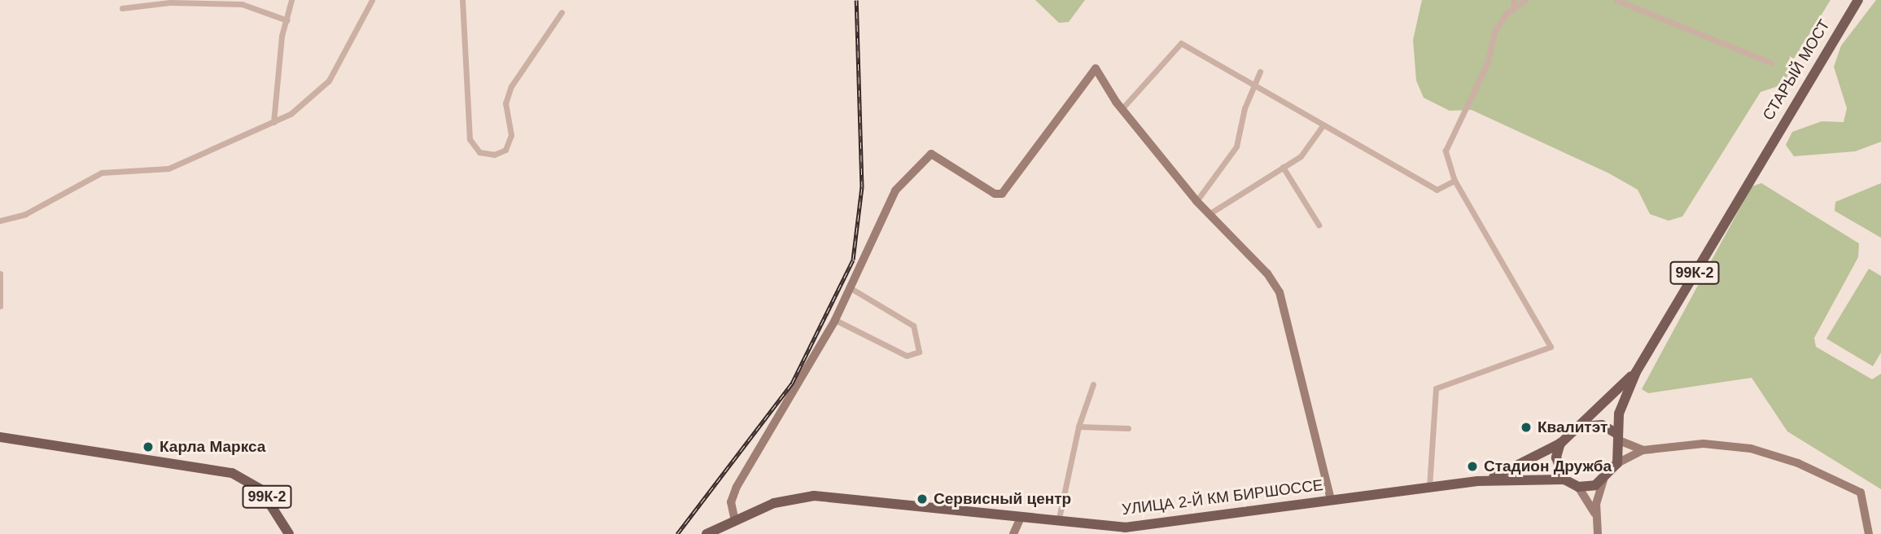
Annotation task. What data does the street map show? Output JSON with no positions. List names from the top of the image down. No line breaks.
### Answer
{"streets":{"main road":["СТАРЫЙ МОСТ","99К-2","УЛИЦА 2-Й КМ БИРШОССЕ"]},"crossings":[["СТАРЫЙ МОСТ","99К-2"],["99К-2","УЛИЦА 2-Й КМ БИРШОССЕ"]],"places":["Квалитэт","Карла Маркса","Стадион Дружба","Сервисный центр"]}
